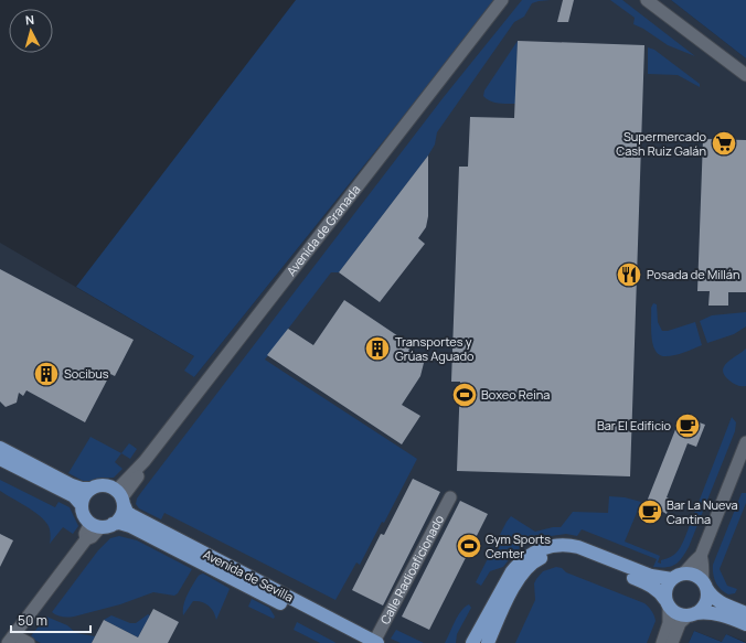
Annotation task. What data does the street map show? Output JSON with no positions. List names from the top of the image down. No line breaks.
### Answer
{"streets":{"main road":["Avenida de Sevilla"],"street":["Avenida de Granada","Calle Radioaficionado"]},"crossings":[["Avenida de Granada","Avenida de Sevilla"],["Calle Radioaficionado","Avenida de Sevilla"]],"places":{"supermarket":["Supermercado Cash Ruiz Galán"],"restaurant":["Posada de Millán"],"building":["Transportes y Grúas Aguado","Socibus"],"sports":["Boxeo Reina","Gym Sports Center"],"cafe":["Bar El Edificio","Bar La Nueva Cantina"]},"scale_bar":"50 m","north":"top"}
